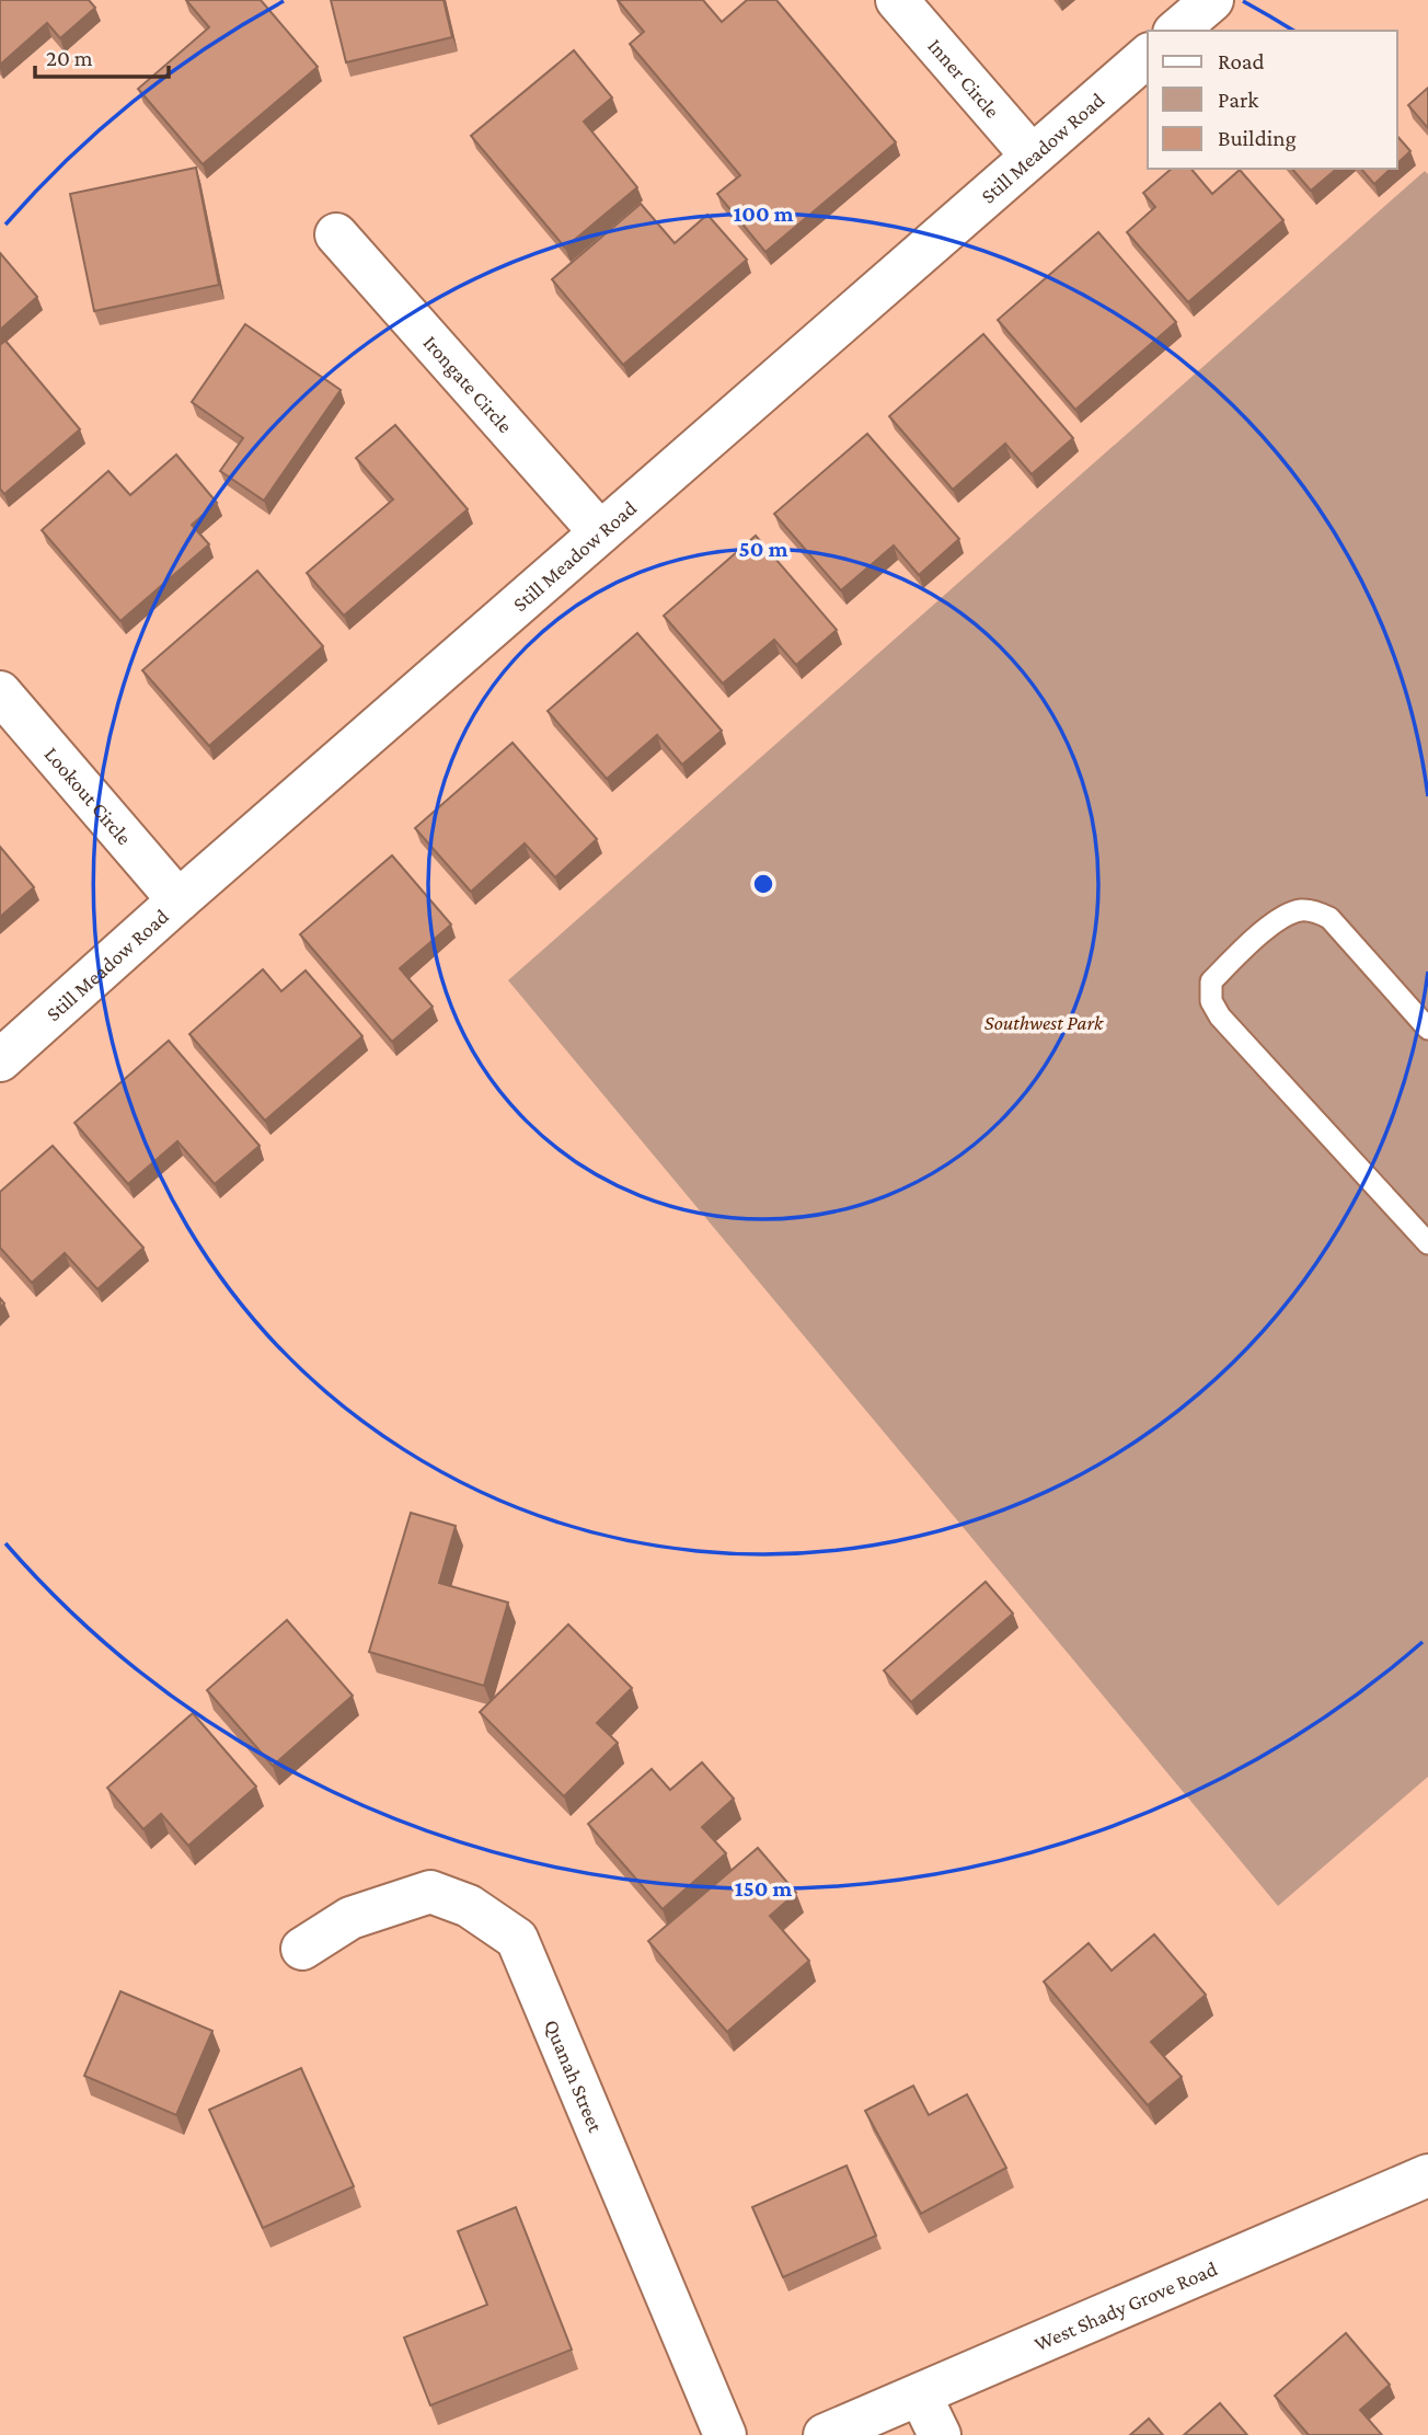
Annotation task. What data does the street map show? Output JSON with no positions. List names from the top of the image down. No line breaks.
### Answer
{"streets":{"street":["Inner Circle","Still Meadow Road","Irongate Circle","Lookout Circle","Quanah Street","West Shady Grove Road"]},"crossings":[["Inner Circle","Still Meadow Road"],["Still Meadow Road","Irongate Circle"],["Still Meadow Road","Lookout Circle"]],"parks":["Southwest Park"],"legend":["Road","Park","Building"],"scale_bar":"20 m","rings":["100 m","50 m","150 m"]}
